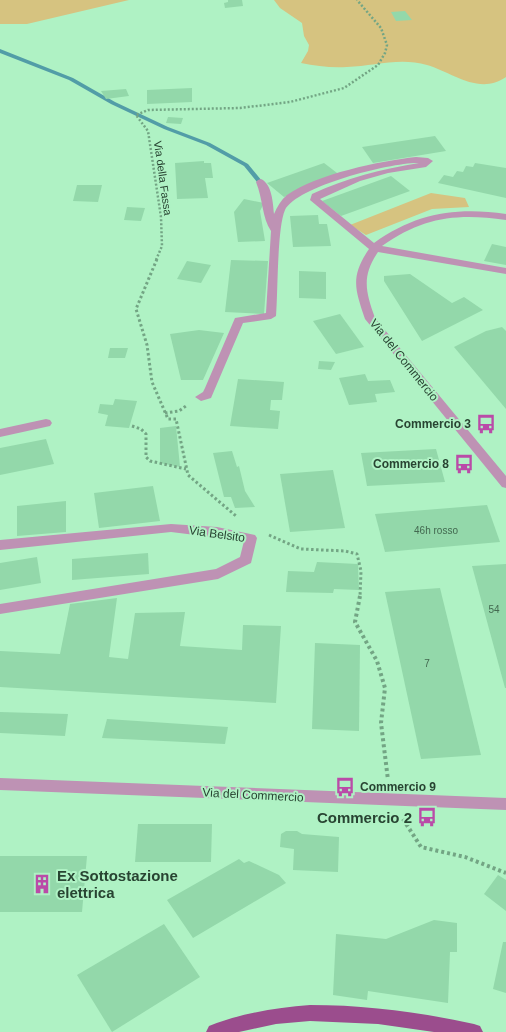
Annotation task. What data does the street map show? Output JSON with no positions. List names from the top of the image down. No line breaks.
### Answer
{"streets":{"street":["Via del Commercio","Via Belsito"],"path":["Via della Fassa"]},"places":{"bus stop":["Commercio 3","Commercio 8","Commercio 9","Commercio 2"],"building":["Ex Sottostazione elettrica"]},"house_numbers":["46h rosso","54","7"]}
